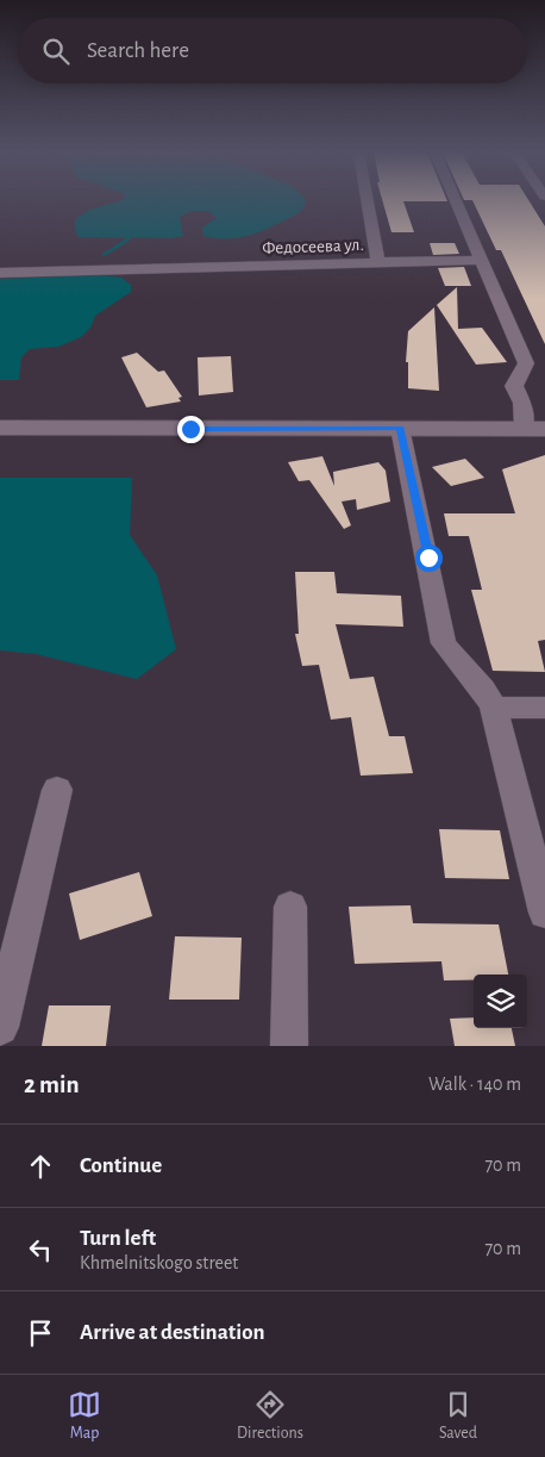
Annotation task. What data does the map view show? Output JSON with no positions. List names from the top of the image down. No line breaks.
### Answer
{"streets":{"street":["Федосеева ул."]},"page":{"search":"Search here","heading":["2 min","Walk · 140 m"],"list":[["Continue","70 m"],["Turn left","Khmelnitskogo street","70 m"],"Arrive at destination"],"nav":["Map","Directions","Saved"]}}
